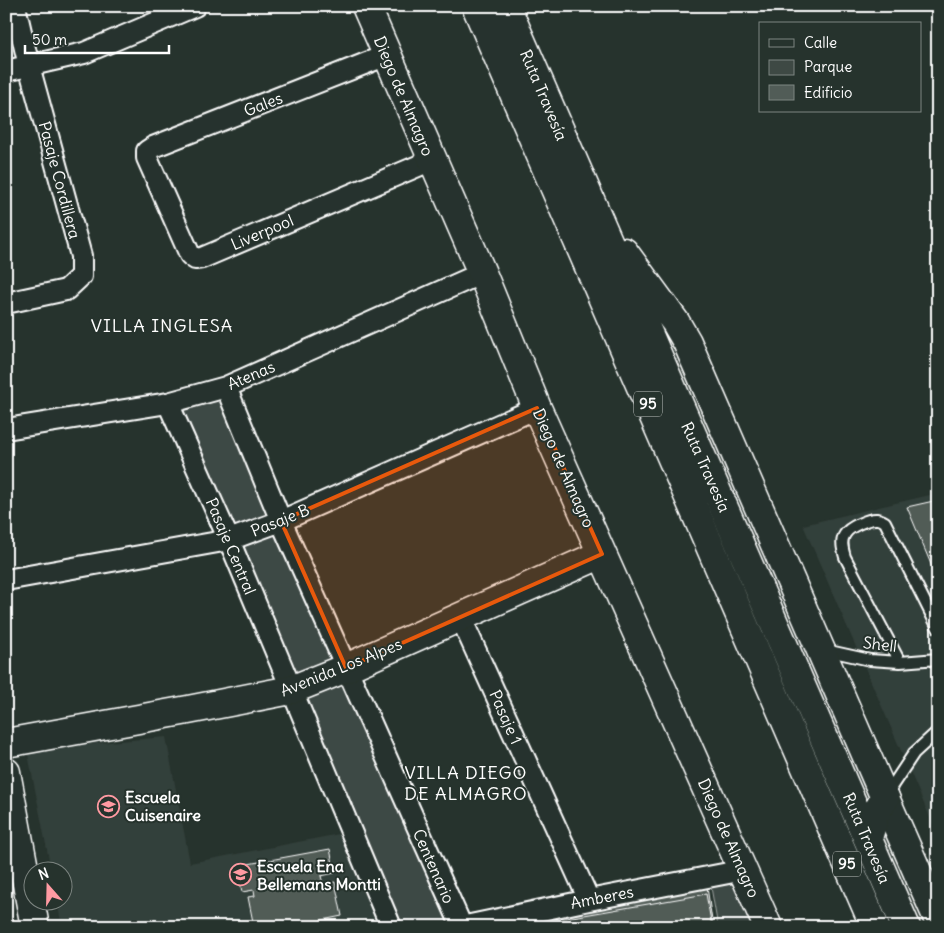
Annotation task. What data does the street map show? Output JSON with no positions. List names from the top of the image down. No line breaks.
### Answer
{"streets":{"main road":["Ruta Travesía","Diego de Almagro","95","Avenida Los Alpes"],"street":["Gales","Pasaje Cordillera","Liverpool","Atenas","Pasaje B","Pasaje Central","Pasaje 1","Centenario","Amberes"],"lane":["Shell"]},"crossings":[["Diego de Almagro","Gales"],["Diego de Almagro","Liverpool"],["Diego de Almagro","Atenas"],["Diego de Almagro","Pasaje B"],["Diego de Almagro","Avenida Los Alpes"],["Diego de Almagro","Amberes"],["Gales","Liverpool"],["Atenas","Pasaje Central"],["Pasaje B","Pasaje Central"],["Pasaje Central","Avenida Los Alpes"],["Avenida Los Alpes","Pasaje 1"],["Avenida Los Alpes","Centenario"],["Pasaje 1","Amberes"],["Centenario","Amberes"]],"districts":["VILLA INGLESA","VILLA DIEGO DE ALMAGRO"],"places":{"school or university":["Escuela Cuisenaire","Escuela Ena Bellemans Montti"]},"legend":["Calle","Parque","Edificio"],"scale_bar":"50 m","north":"top"}
